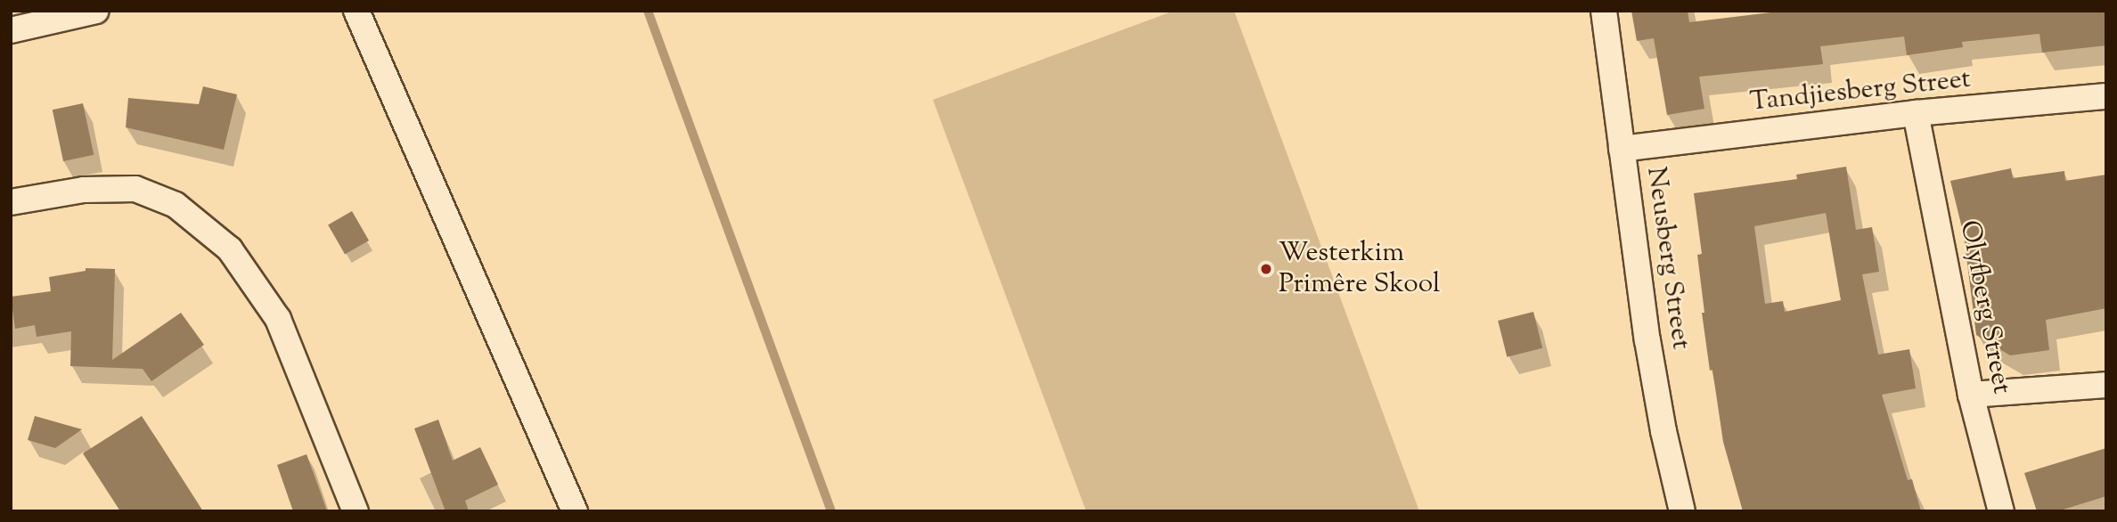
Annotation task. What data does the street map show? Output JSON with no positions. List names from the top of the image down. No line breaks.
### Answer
{"streets":{"street":["Tandjiesberg Street","Neusberg Street","Olyfberg Street"]},"crossings":[["Tandjiesberg Street","Neusberg Street"],["Tandjiesberg Street","Olyfberg Street"]],"places":["Westerkim Primêre Skool"]}
